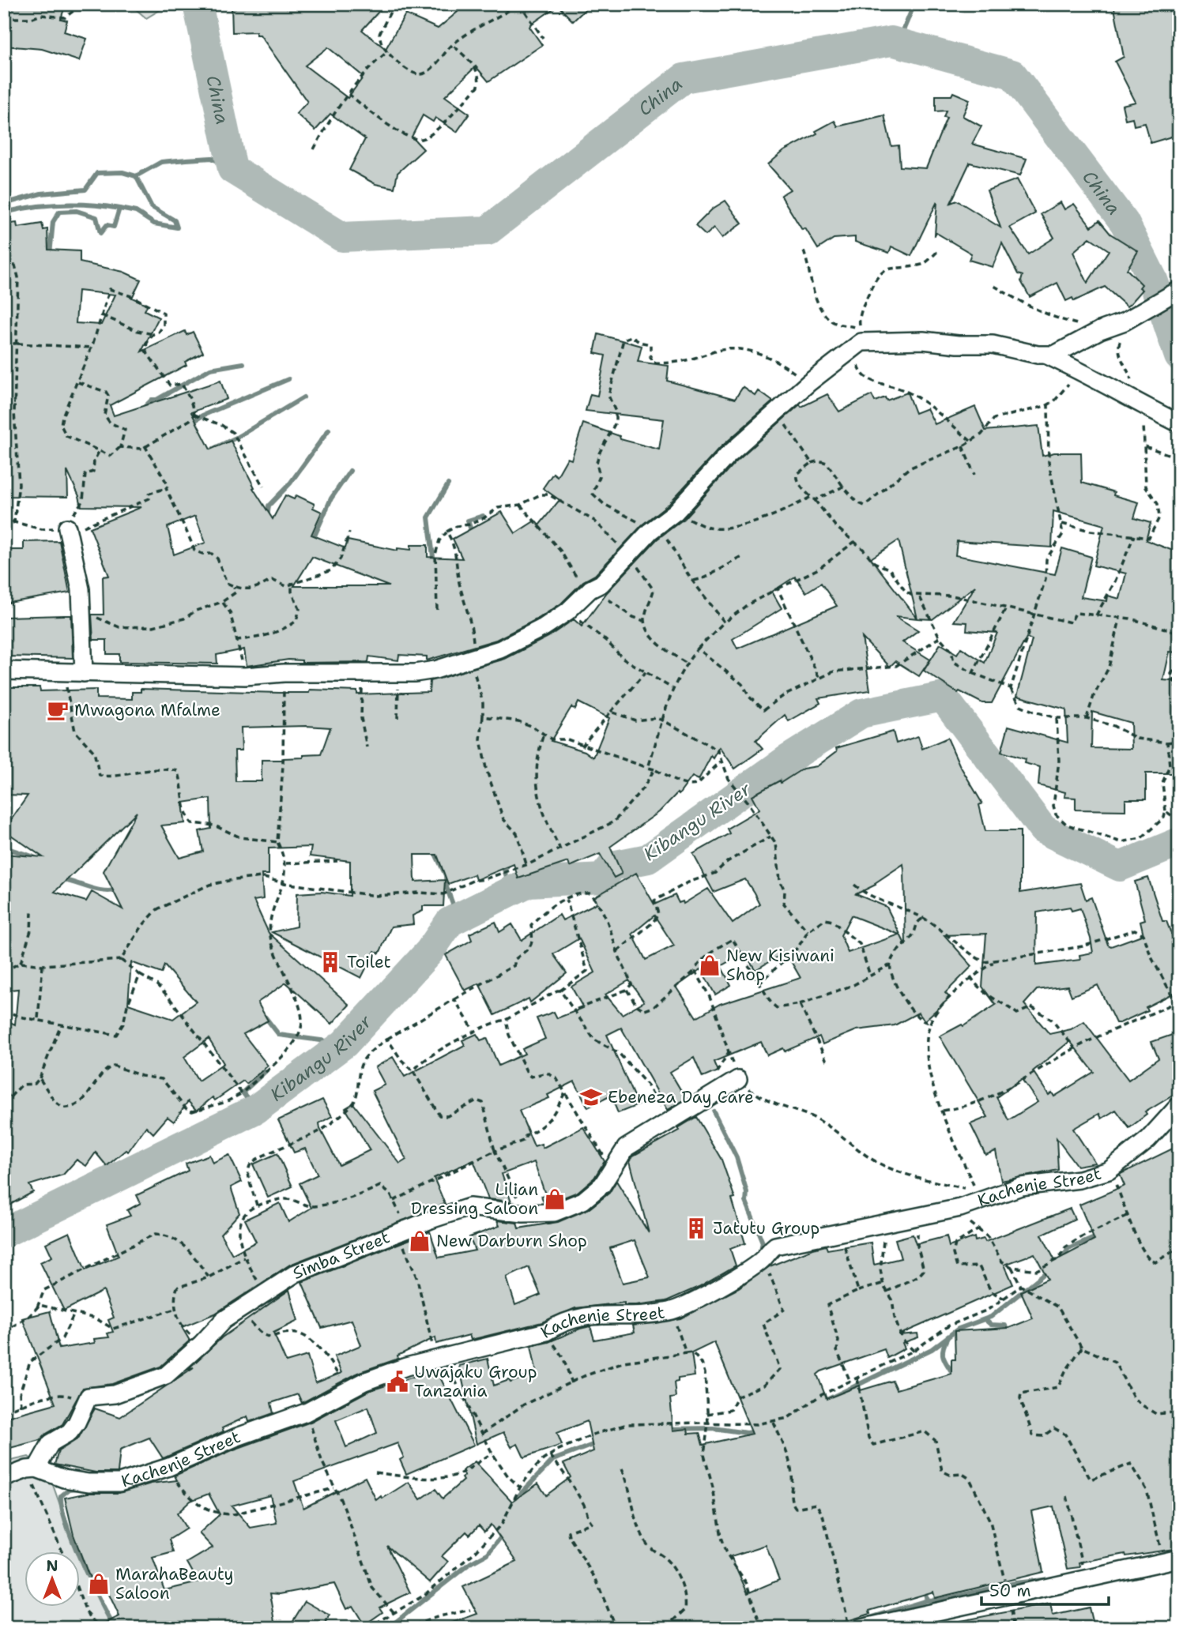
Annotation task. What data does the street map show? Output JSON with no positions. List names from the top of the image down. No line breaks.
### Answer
{"streets":{"street":["Kachenje Street","Simba Street"]},"water":["China","Kibangu River"],"places":{"cafe":["Mwagona Mfalme"],"building":["Toilet","Jatutu Group"],"shop":["New Kisiwani Shop","Lilian Dressing Saloon","New Darburn Shop","MarahaBeauty Saloon"],"school or university":["Ebeneza Day Care"],"public building":["Uwajaku Group Tanzania"]},"scale_bar":"50 m","north":"top"}
